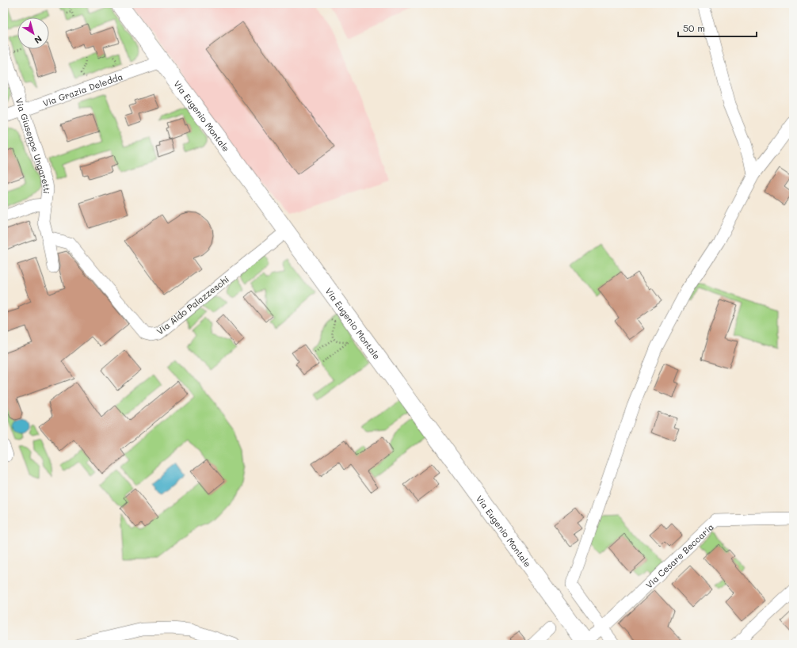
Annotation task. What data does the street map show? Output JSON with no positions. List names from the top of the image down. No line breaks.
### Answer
{"streets":{"main road":["Via Eugenio Montale"],"street":["Via Grazia Deledda","Via Giuseppe Ungaretti","Via Aldo Palazzeschi","Via Cesare Beccaria"]},"crossings":[["Via Grazia Deledda","Via Eugenio Montale"],["Via Grazia Deledda","Via Giuseppe Ungaretti"],["Via Eugenio Montale","Via Aldo Palazzeschi"],["Via Eugenio Montale","Via Cesare Beccaria"],["Via Giuseppe Ungaretti","Via Aldo Palazzeschi"]],"scale_bar":"50 m","north":"bottom right"}
